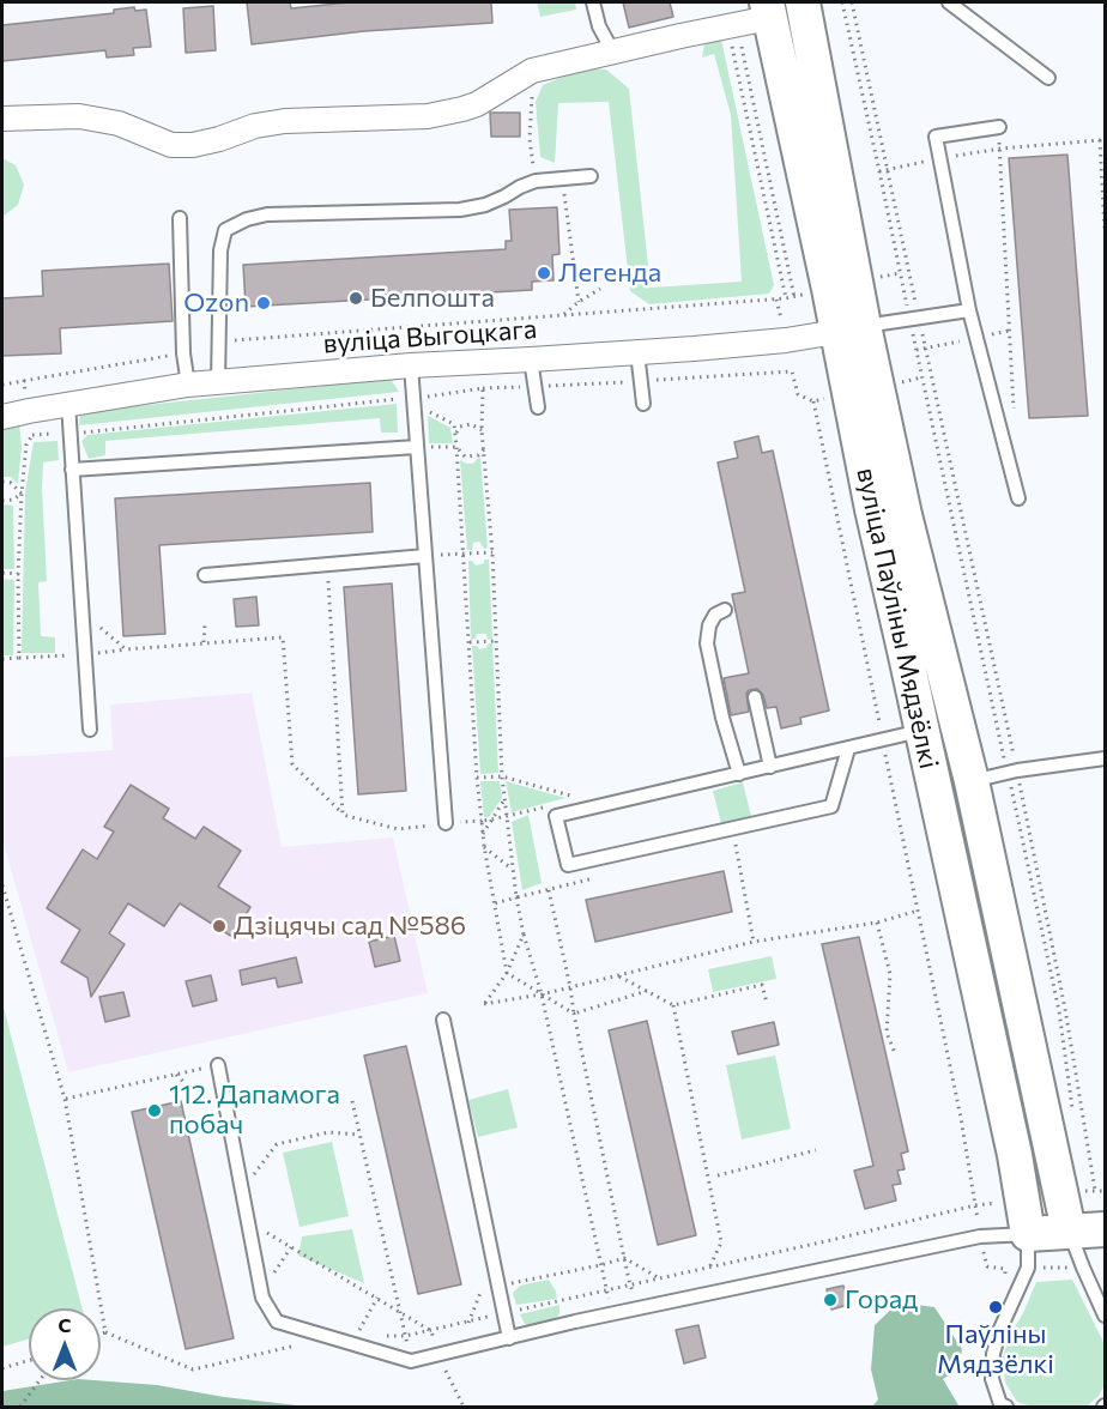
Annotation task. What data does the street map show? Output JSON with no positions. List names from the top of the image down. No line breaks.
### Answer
{"streets":{"street":["вуліца Выгоцкага","вуліца Паўліны Мядзёлкі"]},"crossings":[["вуліца Выгоцкага","вуліца Паўліны Мядзёлкі"]],"places":["Легенда","Белпошта","Ozon","Дзіцячы сад №586","112. Дапамога побач","Горад","Паўліны Мядзёлкі"],"north":"top"}
